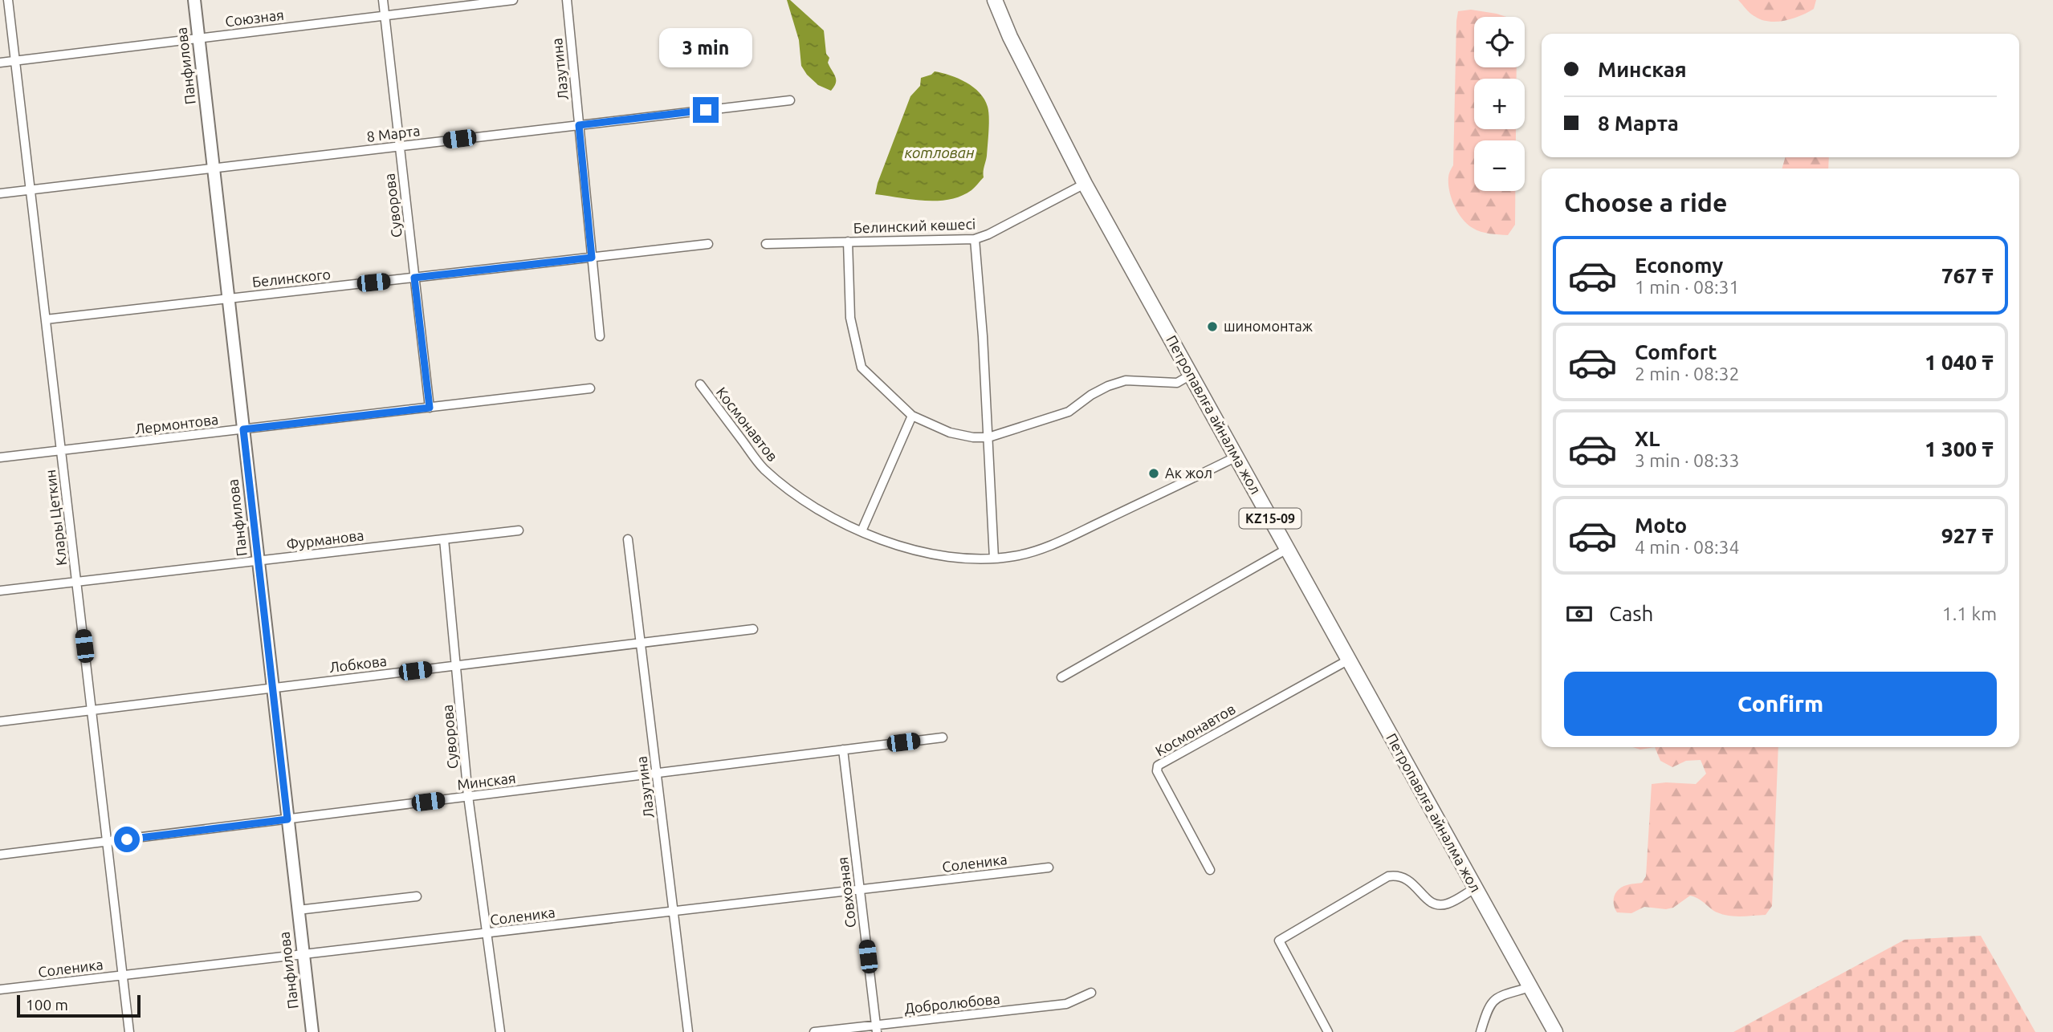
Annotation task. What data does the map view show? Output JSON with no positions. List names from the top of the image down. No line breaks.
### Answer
{"streets":{"highway":["Петропавлға айналма жол","KZ15-09"],"street":["Союзная","Панфилова","Лазутина","8 Марта","Суворова","Белинский көшесі","Белинского","Лермонтова","Космонавтов","Клары Цеткин","Фурманова","Лобкова","Минская","Соленика","Совхозная","Добролюбова"]},"crossings":[["Союзная","Панфилова"],["Союзная","Суворова"],["Союзная","Клары Цеткин"],["Панфилова","8 Марта"],["Панфилова","Белинского"],["Панфилова","Лермонтова"],["Панфилова","Фурманова"],["Панфилова","Лобкова"],["Панфилова","Минская"],["Панфилова","Соленика"],["Лазутина","8 Марта"],["Лазутина","Белинского"],["Лазутина","Лобкова"],["Лазутина","Минская"],["Лазутина","Соленика"],["8 Марта","Суворова"],["8 Марта","Клары Цеткин"],["Суворова","Белинского"],["Суворова","Лермонтова"],["Суворова","Фурманова"],["Суворова","Лобкова"],["Суворова","Минская"],["Суворова","Соленика"],["Белинский көшесі","Петропавлға айналма жол"],["Белинского","Клары Цеткин"],["Петропавлға айналма жол","Космонавтов"],["Лермонтова","Клары Цеткин"],["Клары Цеткин","Фурманова"],["Клары Цеткин","Лобкова"],["Клары Цеткин","Минская"],["Клары Цеткин","Соленика"],["Минская","Совхозная"],["Соленика","Совхозная"],["Совхозная","Добролюбова"]],"water":["котлован"],"places":["шиномонтаж","Ак жол"],"scale_bar":"100 m","page":{"map_buttons":["+","−"],"bubble":"3 min","banner":["Минская","8 Марта"],"heading":"Choose a ride","list":[{"name":"Economy","note":"1 min · 08:31","value":"767 ₸"},{"name":"Comfort","note":"2 min · 08:32","value":"1 040 ₸"},{"name":"XL","note":"3 min · 08:33","value":"1 300 ₸"},{"name":"Moto","note":"4 min · 08:34","value":"927 ₸"}],"pay":["Cash","1.1 km"],"buttons":"Confirm","scale":"100 m"}}
